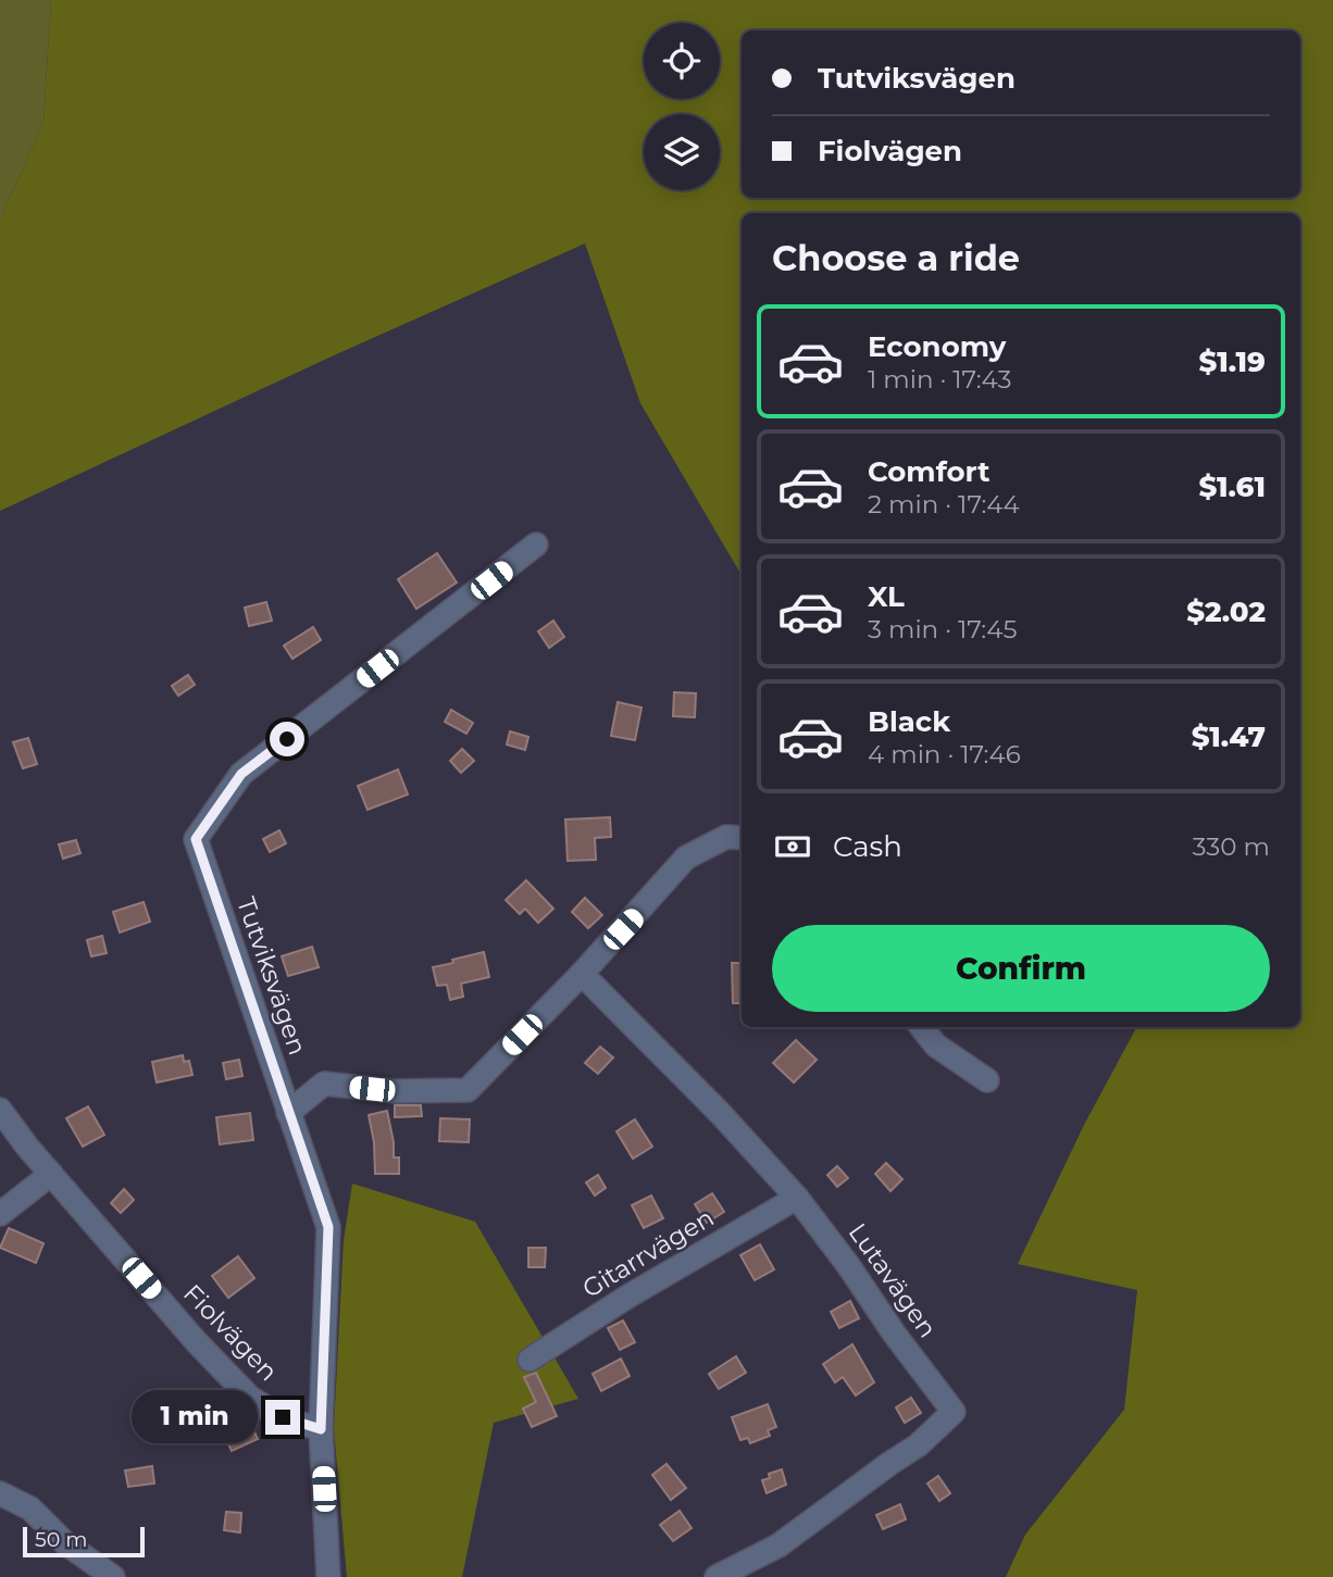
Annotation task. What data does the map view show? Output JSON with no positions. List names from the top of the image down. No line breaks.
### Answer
{"streets":{"street":["Tutviksvägen","Gitarrvägen","Lutavägen","Fiolvägen"]},"crossings":[["Tutviksvägen","Fiolvägen"],["Gitarrvägen","Lutavägen"]],"scale_bar":"50 m","page":{"banner":["Tutviksvägen","Fiolvägen"],"heading":"Choose a ride","list":[{"name":"Economy","note":"1 min · 17:43","value":"$1.19"},{"name":"Comfort","note":"2 min · 17:44","value":"$1.61"},{"name":"XL","note":"3 min · 17:45","value":"$2.02"},{"name":"Black","note":"4 min · 17:46","value":"$1.47"}],"pay":["Cash","330 m"],"buttons":"Confirm","bubble":"1 min","scale":"50 m"}}
